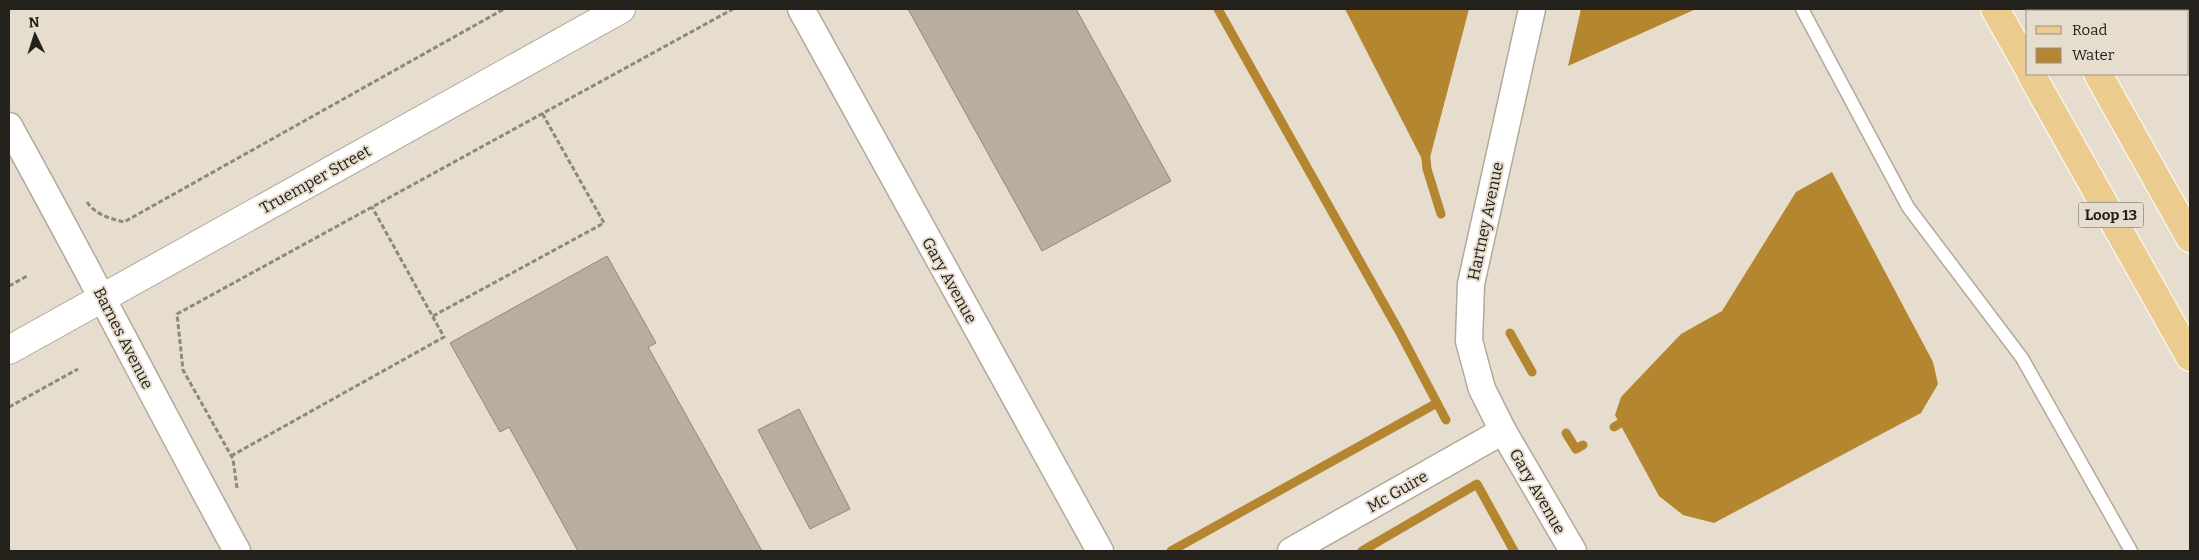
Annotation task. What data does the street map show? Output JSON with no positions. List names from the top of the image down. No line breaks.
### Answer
{"streets":{"main road":["Loop 13"],"street":["Truemper Street","Hartney Avenue","Gary Avenue","Barnes Avenue","Mc Guire"]},"crossings":[["Truemper Street","Barnes Avenue"],["Hartney Avenue","Gary Avenue"],["Hartney Avenue","Mc Guire"],["Gary Avenue","Mc Guire"]],"legend":["Road","Water"],"north":"top"}
